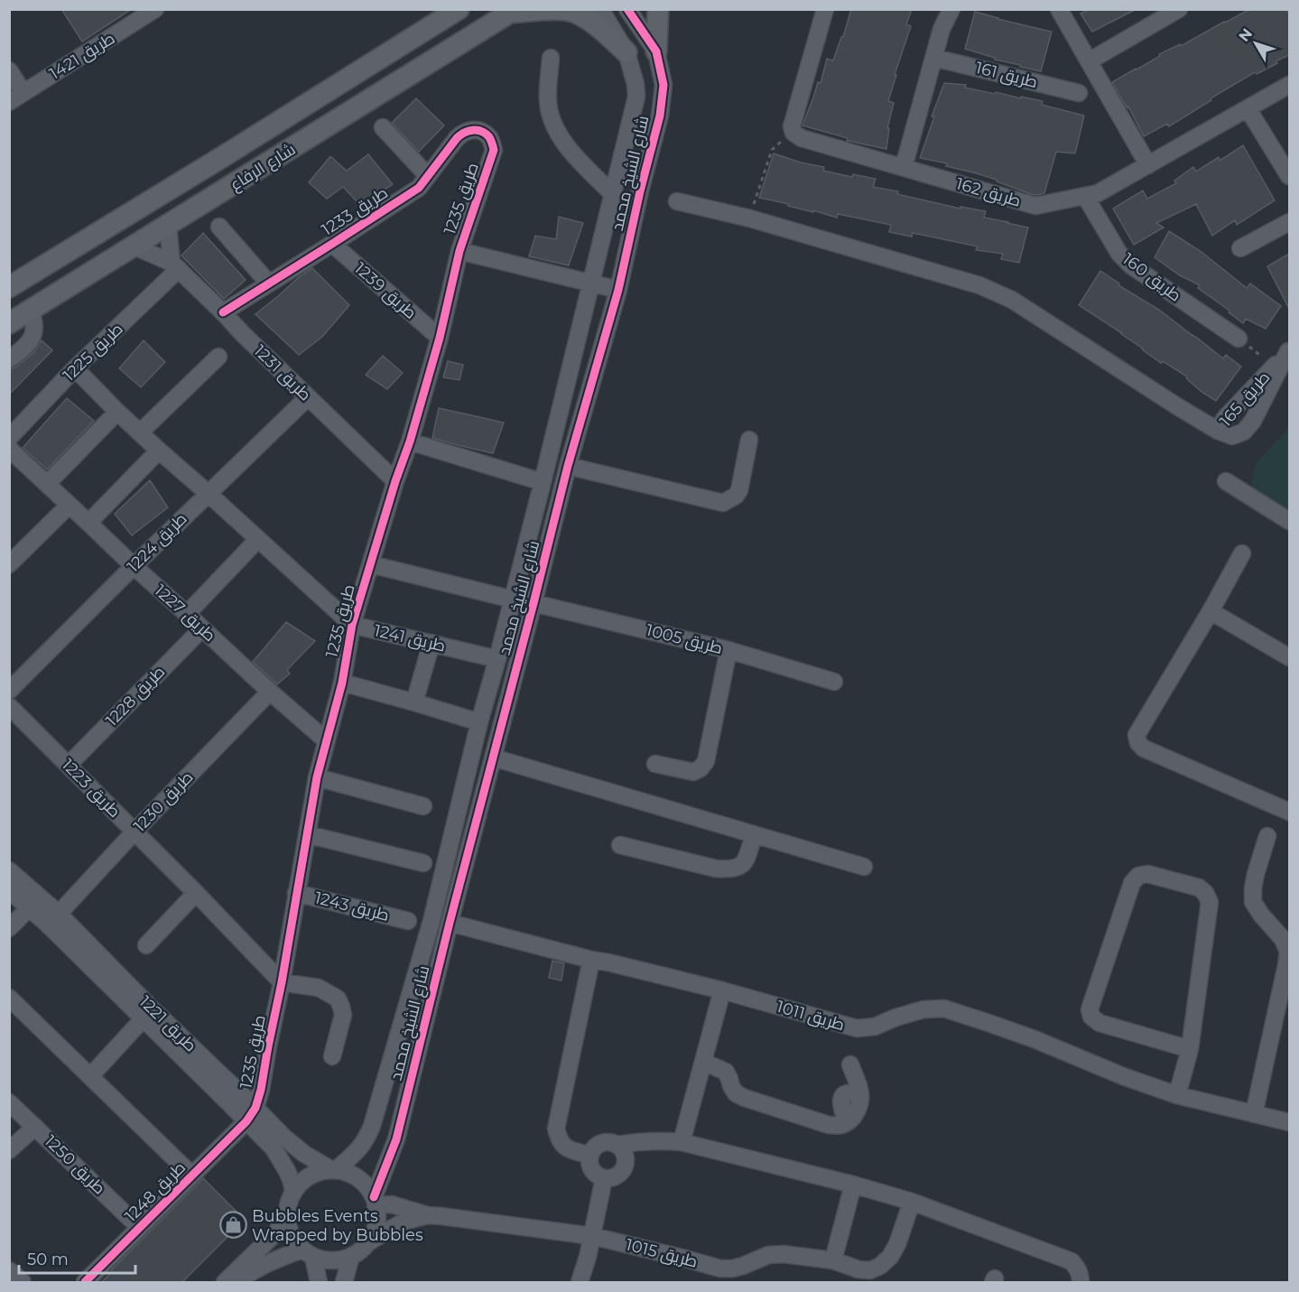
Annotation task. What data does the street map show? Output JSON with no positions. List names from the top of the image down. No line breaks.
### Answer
{"streets":{"main road":["شارع الرفاع"],"street":["طريق 1421","طريق 161","شارع الشيخ محمد","طريق 162","طريق 1235","طريق 1233","طريق 160","طريق 1239","طريق 1225","طريق 1231","طريق 165","طريق 1224","طريق 1227","طريق 1241","طريق 1005","طريق 1228","طريق 1223","طريق 1230","طريق 1243","طريق 1011","طريق 1221","طريق 1250","طريق 1248","طريق 1015"]},"crossings":[["شارع الرفاع","طريق 1231"],["شارع الشيخ محمد","طريق 1235"],["شارع الشيخ محمد","طريق 1241"],["شارع الشيخ محمد","طريق 1005"],["شارع الشيخ محمد","طريق 1011"],["شارع الشيخ محمد","طريق 1221"],["شارع الشيخ محمد","طريق 1015"],["طريق 162","طريق 160"],["طريق 1235","طريق 1233"],["طريق 1235","طريق 1239"],["طريق 1235","طريق 1231"],["طريق 1235","طريق 1227"],["طريق 1235","طريق 1241"],["طريق 1235","طريق 1223"],["طريق 1235","طريق 1243"],["طريق 1235","طريق 1221"],["طريق 1235","طريق 1248"],["طريق 1233","طريق 1239"],["طريق 1233","طريق 1231"],["طريق 1225","طريق 1231"],["طريق 1225","طريق 1241"],["طريق 1231","طريق 1224"],["طريق 1224","طريق 1227"],["طريق 1224","طريق 1241"],["طريق 1227","طريق 1228"],["طريق 1227","طريق 1230"],["طريق 1228","طريق 1223"],["طريق 1223","طريق 1230"],["طريق 1230","طريق 1221"],["طريق 1221","طريق 1248"],["طريق 1221","طريق 1015"],["طريق 1250","طريق 1248"]],"places":{"shop":["Bubbles Events Wrapped by Bubbles"]},"scale_bar":"50 m","north":"top left"}
